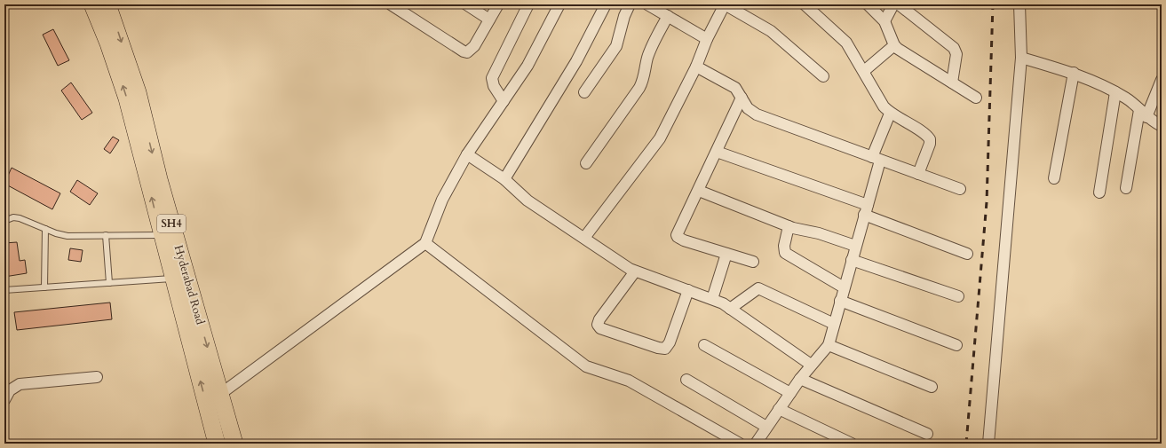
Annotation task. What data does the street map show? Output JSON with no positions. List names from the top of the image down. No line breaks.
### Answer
{"streets":{"main road":["SH4","Hyderabad Road"]}}
